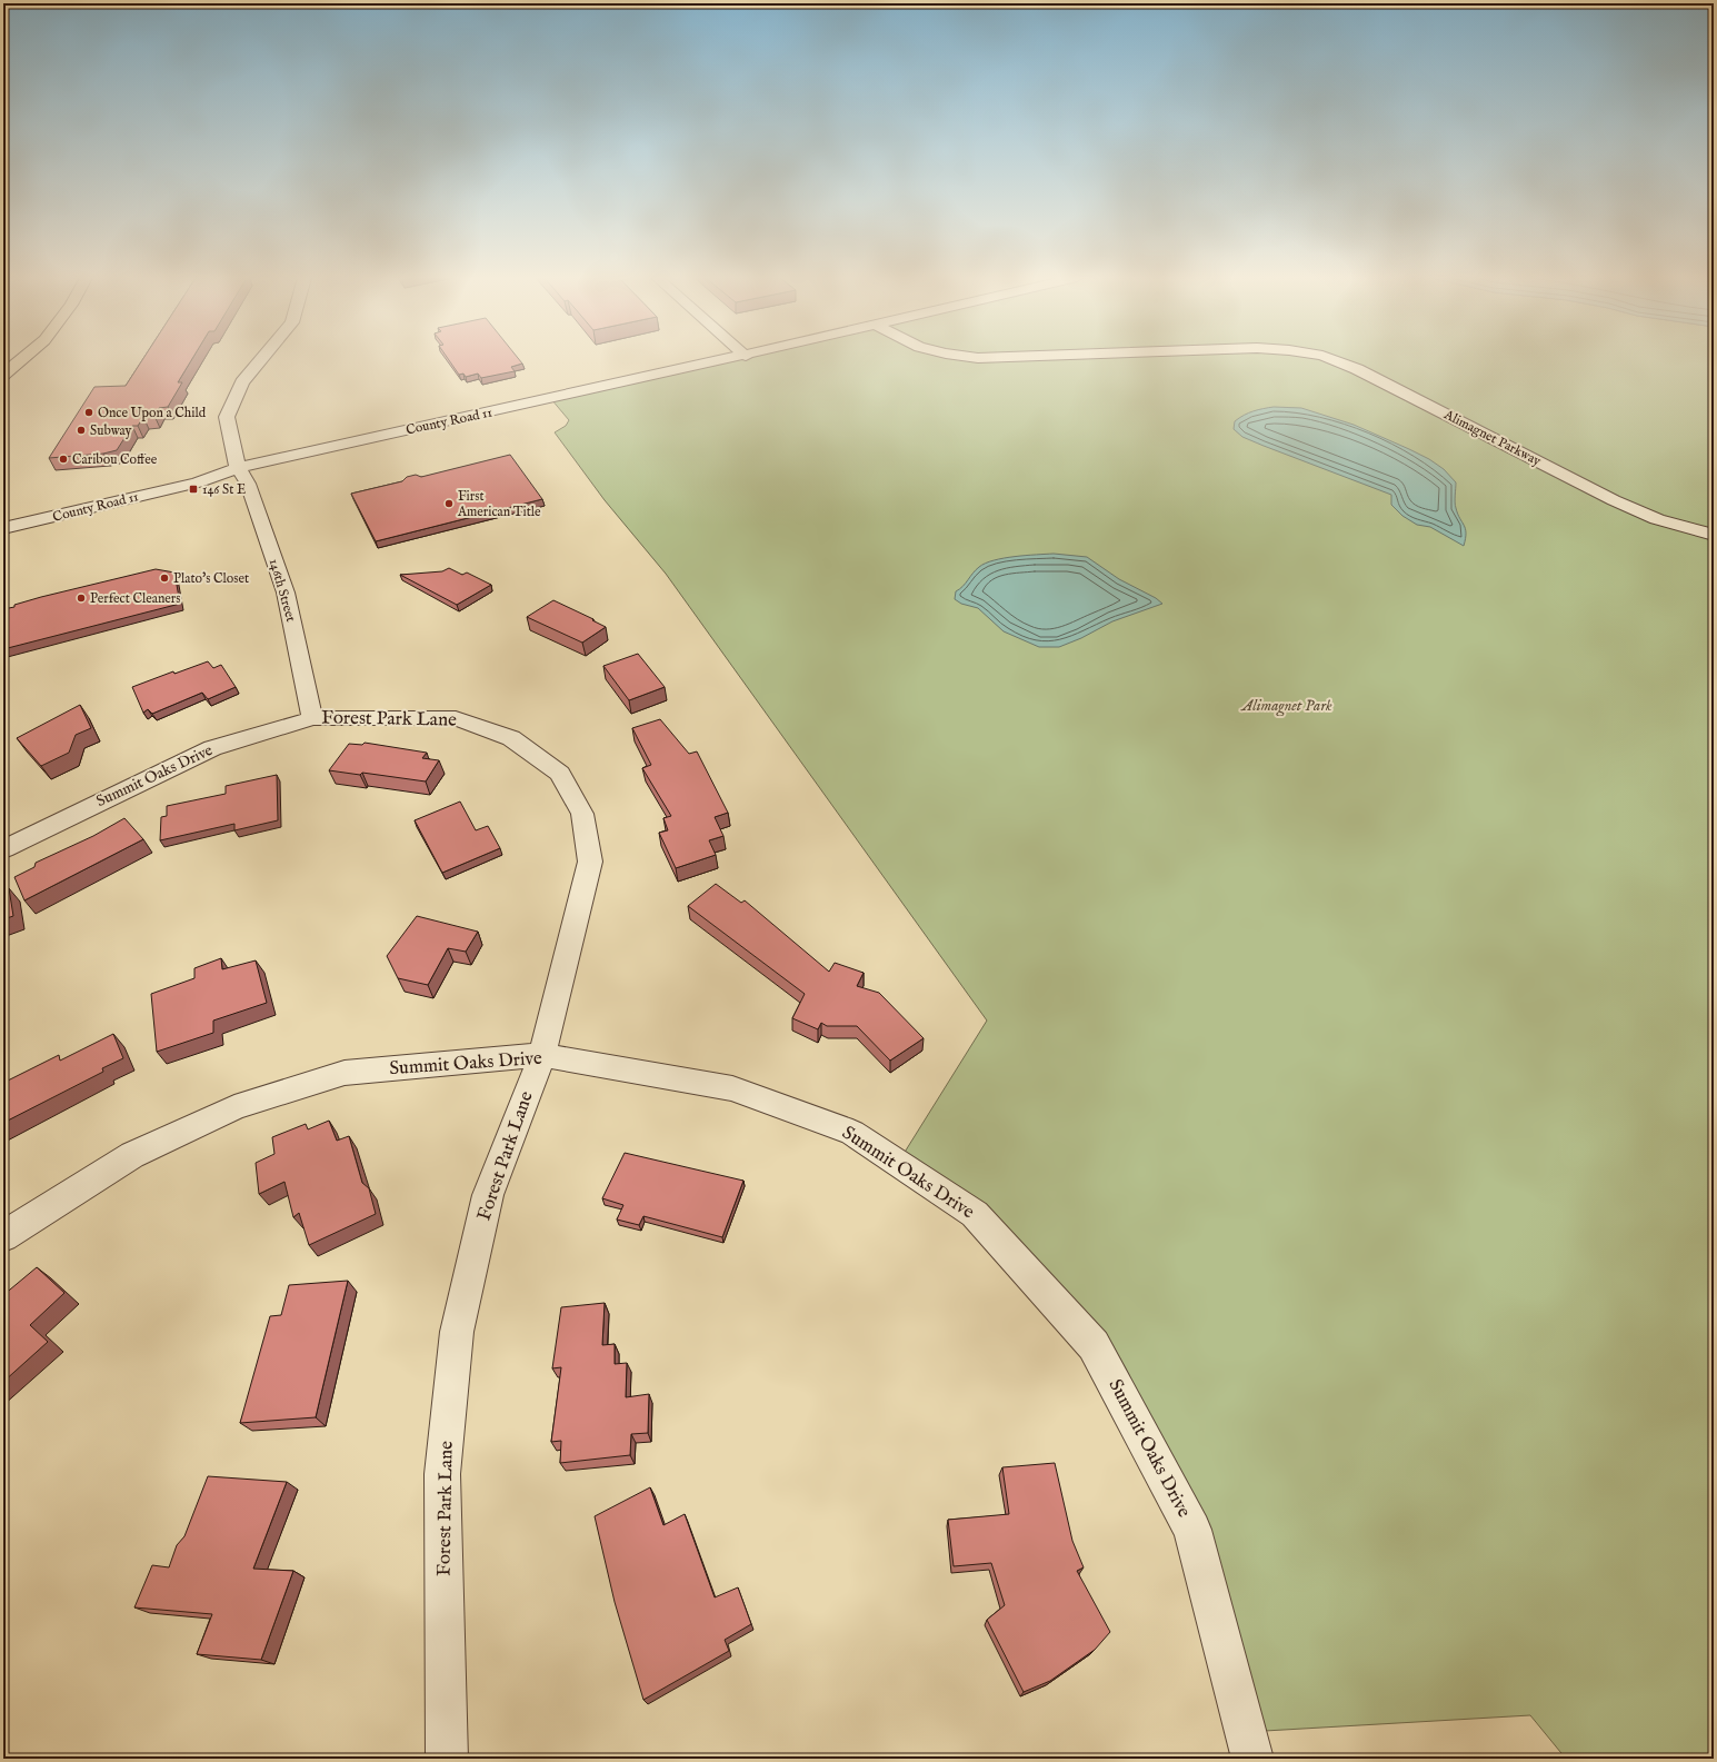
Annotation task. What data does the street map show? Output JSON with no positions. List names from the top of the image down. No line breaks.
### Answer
{"streets":{"street":["County Road 11","Alimagnet Parkway","146th Street","Forest Park Lane","Summit Oaks Drive"]},"crossings":[["County Road 11","146th Street"],["146th Street","Forest Park Lane"],["146th Street","Summit Oaks Drive"],["Forest Park Lane","Summit Oaks Drive"]],"parks":["Alimagnet Park"],"places":{"other":["Once Upon a Child","Subway","Caribou Coffee","First American Title","Plato's Closet","Perfect Cleaners"],"transit":["146 St E"]}}
